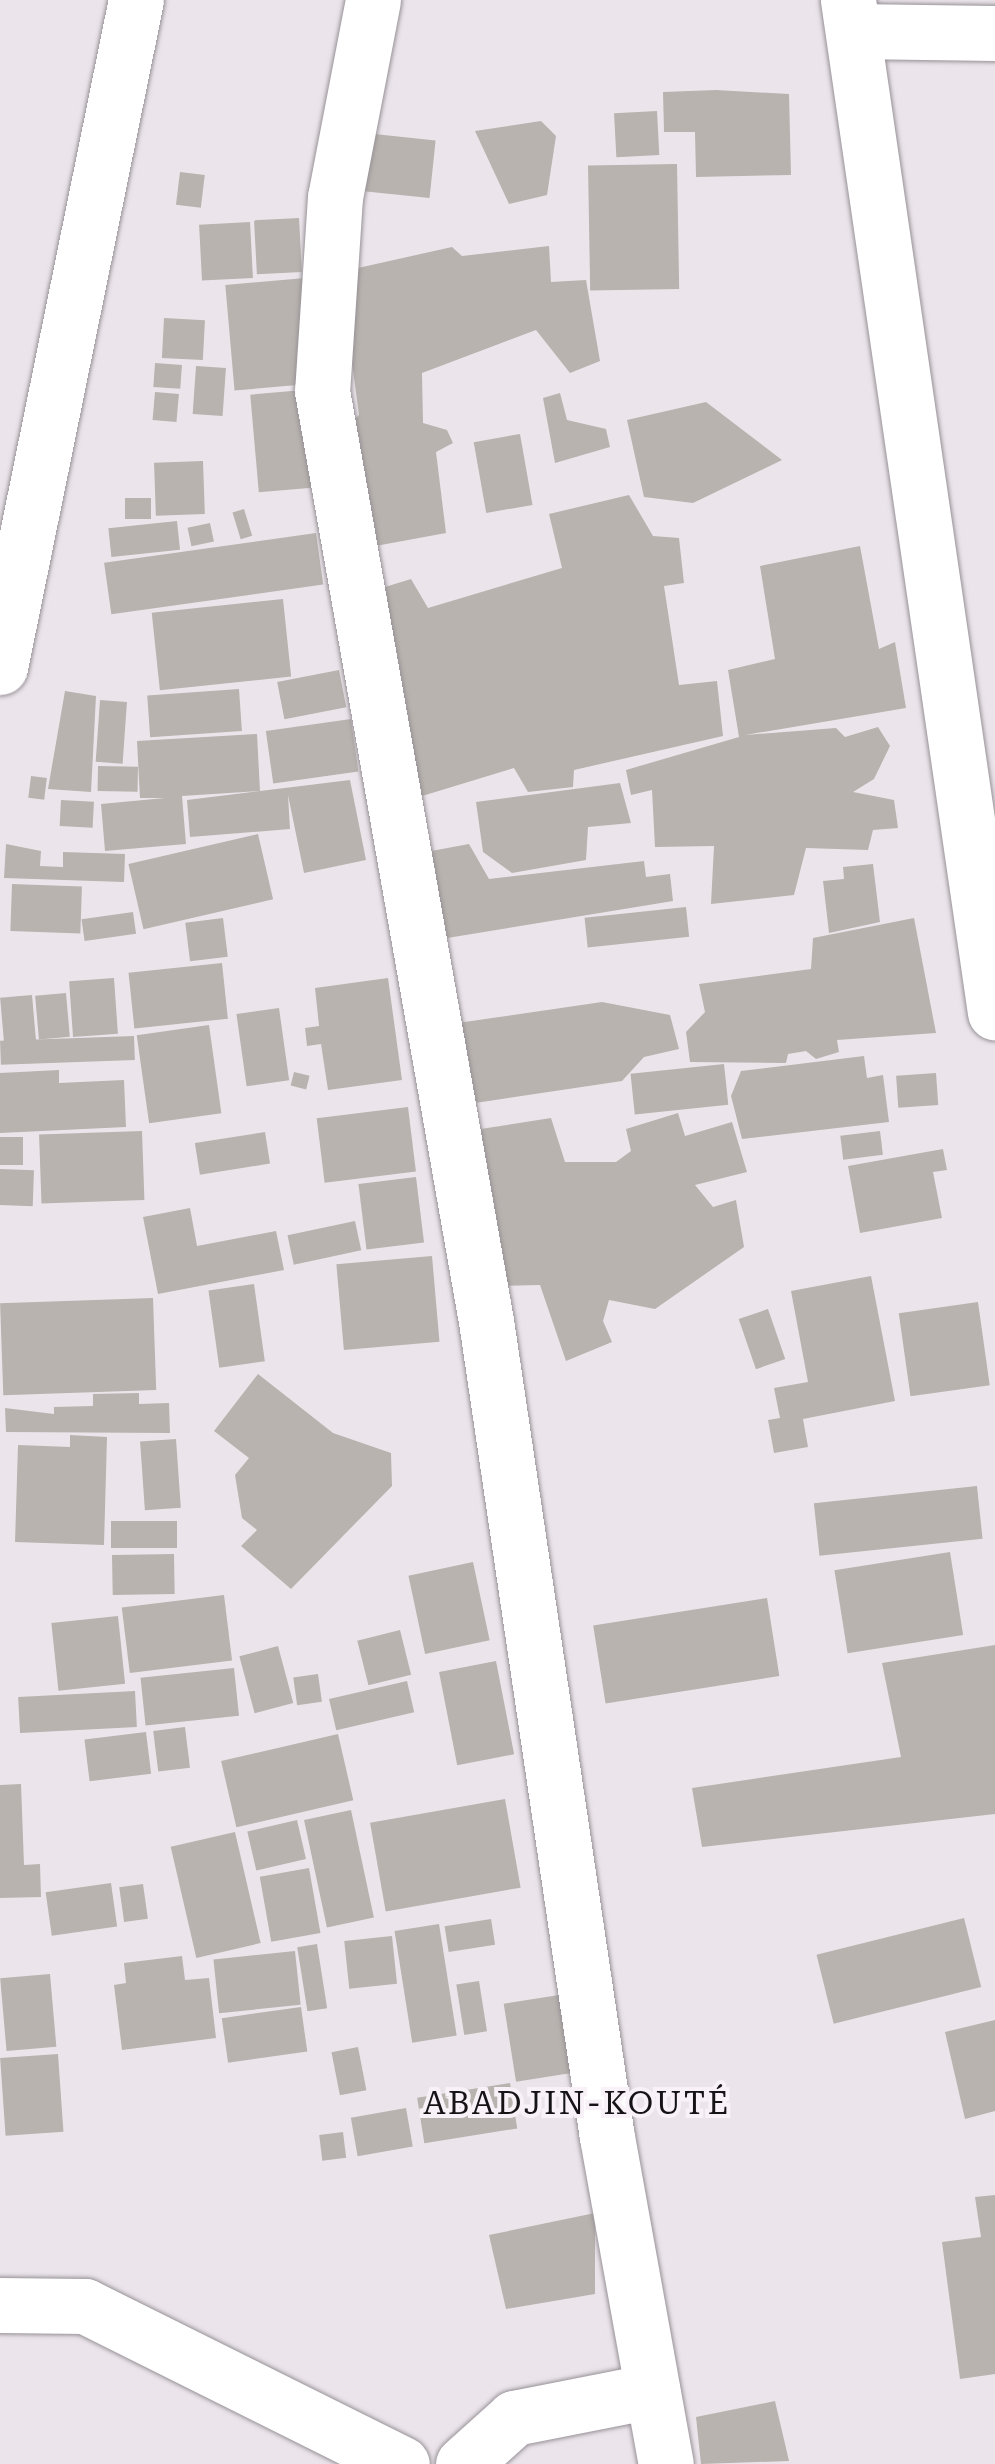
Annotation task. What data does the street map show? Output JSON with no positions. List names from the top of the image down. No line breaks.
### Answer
{"districts":["ABADJIN-KOUTÉ"]}
